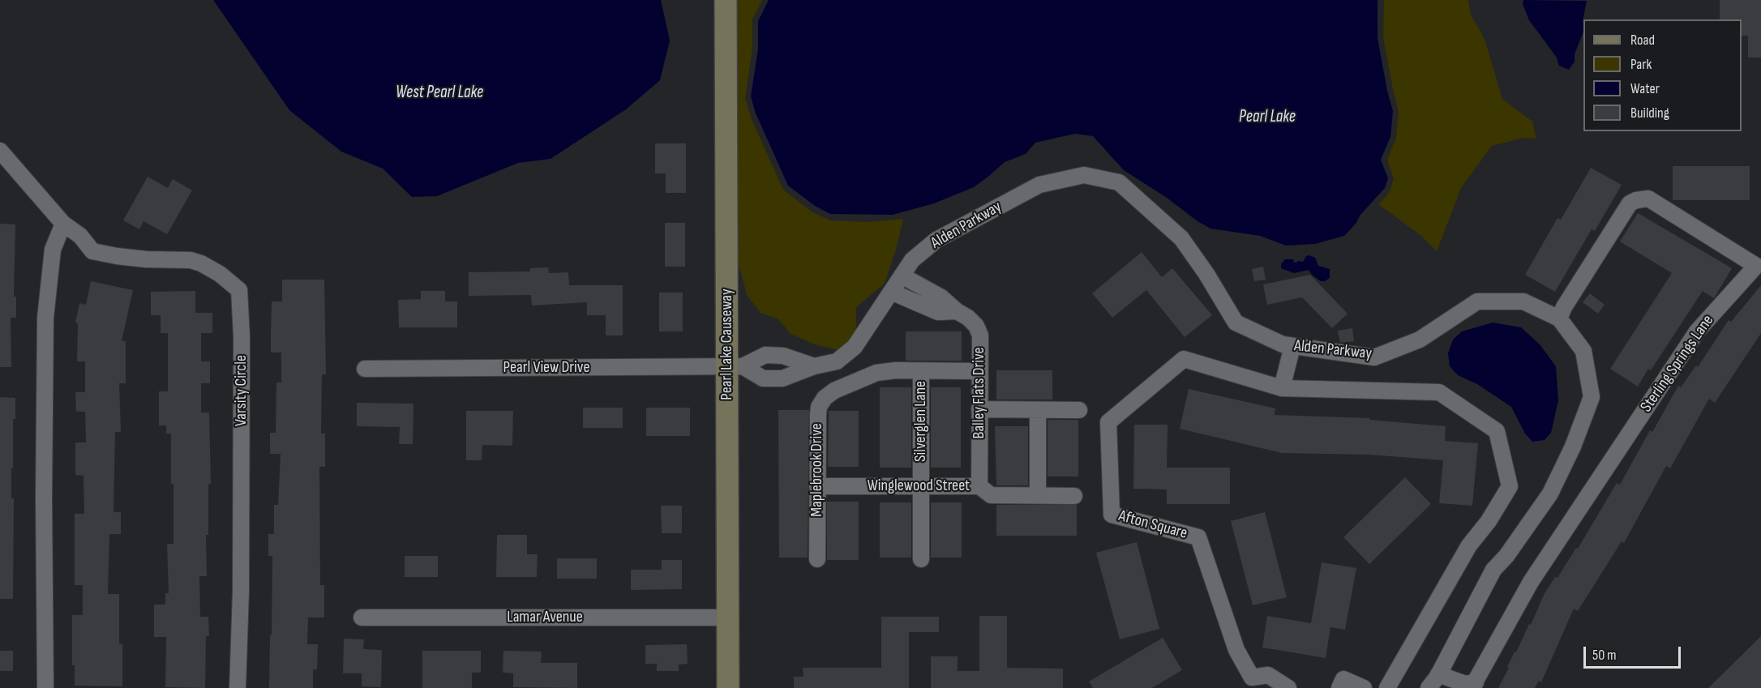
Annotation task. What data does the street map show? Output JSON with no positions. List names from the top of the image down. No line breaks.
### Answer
{"streets":{"street":["Alden Parkway","Pearl Lake Causeway","Sterling Springs Lane","Pearl View Drive","Varsity Circle","Balley Flats Drive","Silverglen Lane","Maplebrook Drive","Winglewood Street","Afton Square","Lamar Avenue"]},"crossings":[["Alden Parkway","Pearl Lake Causeway"],["Alden Parkway","Sterling Springs Lane"],["Alden Parkway","Pearl View Drive"],["Alden Parkway","Balley Flats Drive"],["Pearl Lake Causeway","Pearl View Drive"],["Pearl Lake Causeway","Lamar Avenue"],["Balley Flats Drive","Maplebrook Drive"],["Balley Flats Drive","Winglewood Street"],["Silverglen Lane","Maplebrook Drive"],["Silverglen Lane","Winglewood Street"],["Maplebrook Drive","Winglewood Street"]],"water":["West Pearl Lake","Pearl Lake"],"legend":["Road","Park","Water","Building"],"scale_bar":"50 m"}
